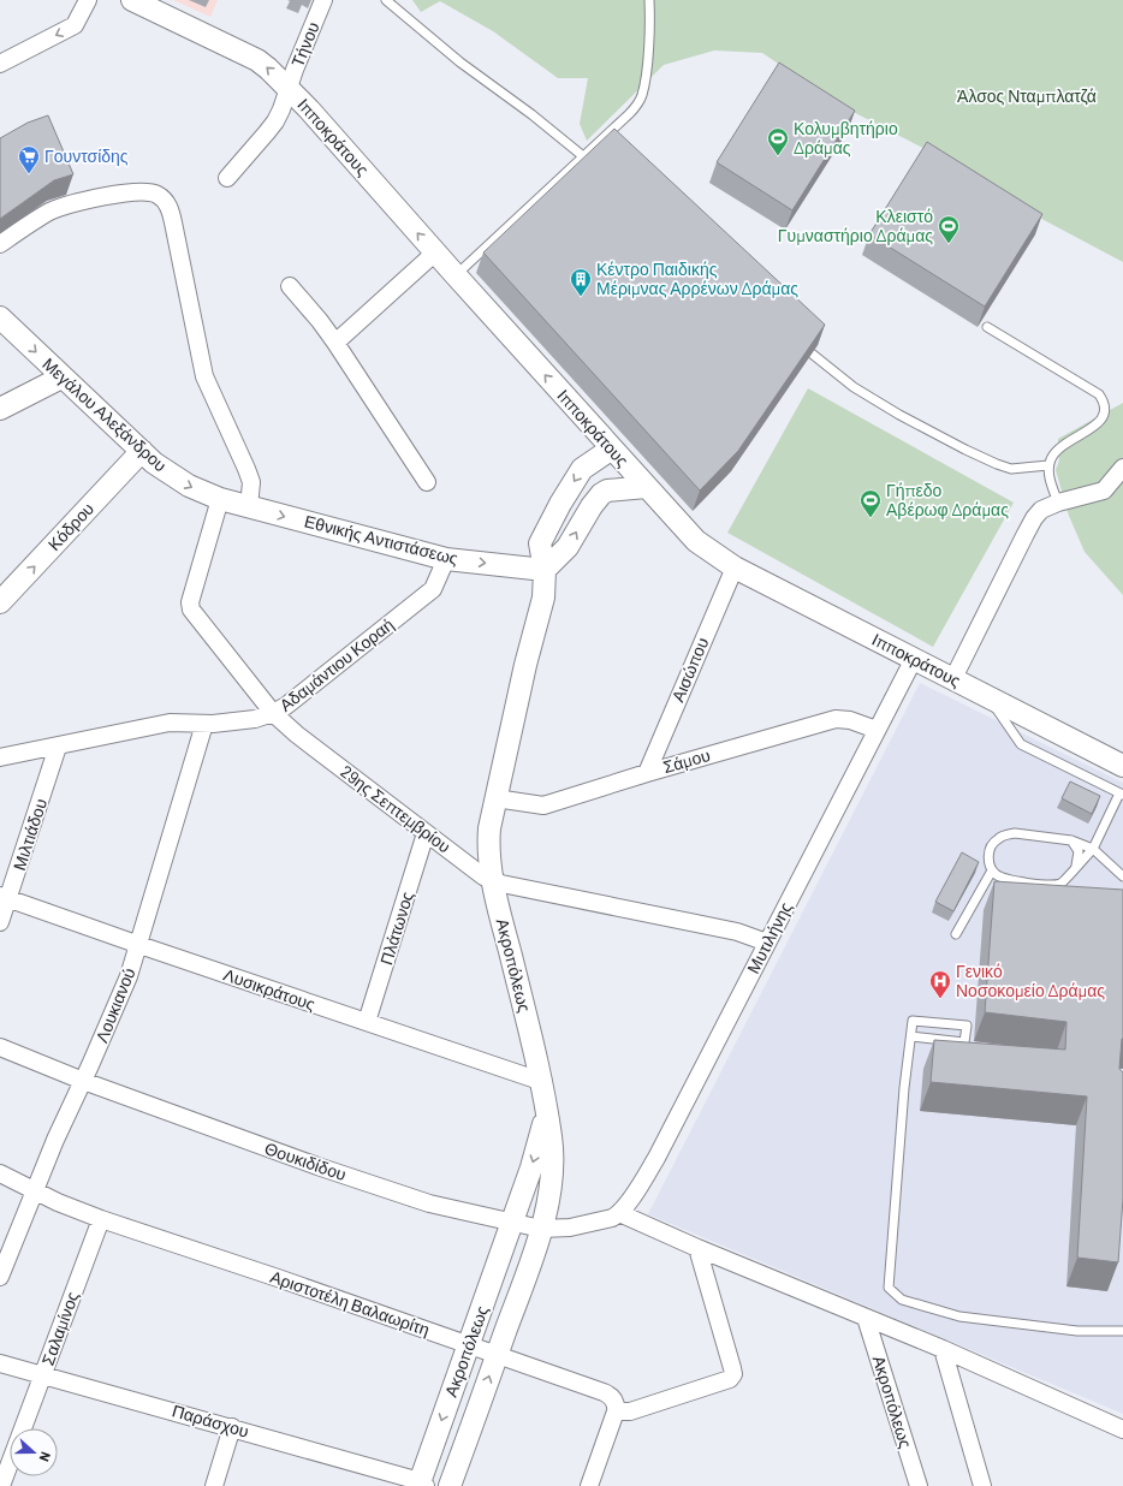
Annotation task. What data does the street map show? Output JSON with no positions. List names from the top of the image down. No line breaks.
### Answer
{"streets":{"street":["Τήνου","Ιπποκράτους","Μεγάλου Αλεξάνδρου","Κόδρου","Εθνικής Αντιστάσεως","Αδαμάντιου Κοραή","Αισώπου","Σάμου","29ης Σεπτεμβρίου","Μιλτιάδου","Πλάτωνος","Μυτιλήνης","Ακροπόλεως","Λυσικράτους","Λουκιανού","Θουκιδίδου","Αριστοτέλη Βαλαωρίτη","Σαλαμίνος","Παράσχου"]},"crossings":[["Τήνου","Ιπποκράτους"],["Ιπποκράτους","Αισώπου"],["Ιπποκράτους","Μυτιλήνης"],["Ιπποκράτους","Ακροπόλεως"],["Μεγάλου Αλεξάνδρου","Κόδρου"],["Μεγάλου Αλεξάνδρου","Εθνικής Αντιστάσεως"],["Μεγάλου Αλεξάνδρου","29ης Σεπτεμβρίου"],["Εθνικής Αντιστάσεως","Αδαμάντιου Κοραή"],["Εθνικής Αντιστάσεως","29ης Σεπτεμβρίου"],["Εθνικής Αντιστάσεως","Ακροπόλεως"],["Αδαμάντιου Κοραή","29ης Σεπτεμβρίου"],["Αδαμάντιου Κοραή","Μιλτιάδου"],["Αδαμάντιου Κοραή","Λουκιανού"],["Αισώπου","Σάμου"],["Σάμου","Μυτιλήνης"],["Σάμου","Ακροπόλεως"],["29ης Σεπτεμβρίου","Πλάτωνος"],["29ης Σεπτεμβρίου","Μυτιλήνης"],["29ης Σεπτεμβρίου","Ακροπόλεως"],["Μιλτιάδου","Λυσικράτους"],["Πλάτωνος","Λυσικράτους"],["Μυτιλήνης","Θουκιδίδου"],["Ακροπόλεως","Λυσικράτους"],["Ακροπόλεως","Θουκιδίδου"],["Ακροπόλεως","Αριστοτέλη Βαλαωρίτη"],["Ακροπόλεως","Παράσχου"],["Λυσικράτους","Λουκιανού"],["Λουκιανού","Θουκιδίδου"],["Λουκιανού","Αριστοτέλη Βαλαωρίτη"],["Αριστοτέλη Βαλαωρίτη","Σαλαμίνος"],["Σαλαμίνος","Παράσχου"]],"one_way":["Μεγάλου Αλεξάνδρου","Εθνικής Αντιστάσεως"],"parks":["Άλσος Νταμπλατζά"],"places":{"sports":["Κολυμβητήριο Δράμας","Κλειστό Γυμναστήριο Δράμας","Γήπεδο Αβέρωφ Δράμας"],"supermarket":["Γουντσίδης"],"building":["Κέντρο Παιδικής Μέριμνας Αρρένων Δράμας"],"hospital":["Γενικό Νοσοκομείο Δράμας"]},"north":"right"}
